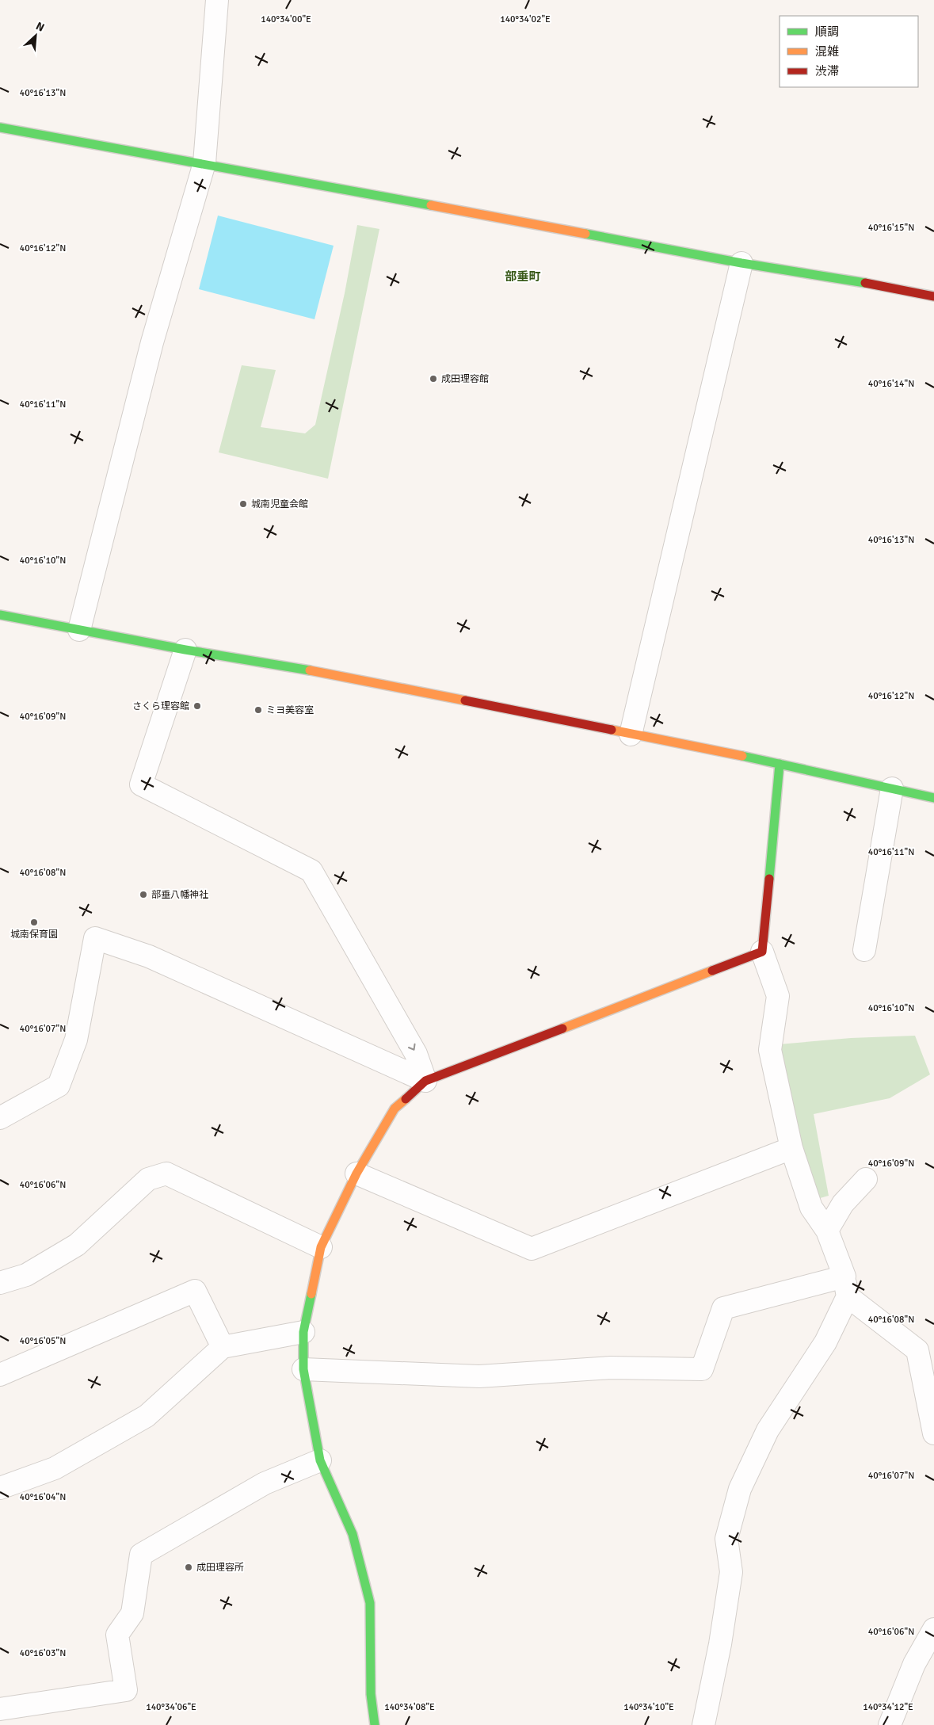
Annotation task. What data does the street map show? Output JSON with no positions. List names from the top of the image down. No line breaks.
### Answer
{"districts":["部垂町"],"places":["成田理容館","城南児童会館","さくら理容館","ミヨ美容室","部垂八幡神社","城南保育園","成田理容所"],"legend":["順調","混雑","渋滞"],"north":"top right","coordinates":["140°34'00\"E","140°34'02\"E","40°16'13\"N","40°16'15\"N","40°16'12\"N","40°16'14\"N","40°16'11\"N","40°16'10\"N","40°16'09\"N","40°16'08\"N","40°16'07\"N","40°16'06\"N","40°16'05\"N","40°16'04\"N","40°16'03\"N","140°34'06\"E","140°34'08\"E","140°34'10\"E","140°34'12\"E"]}
